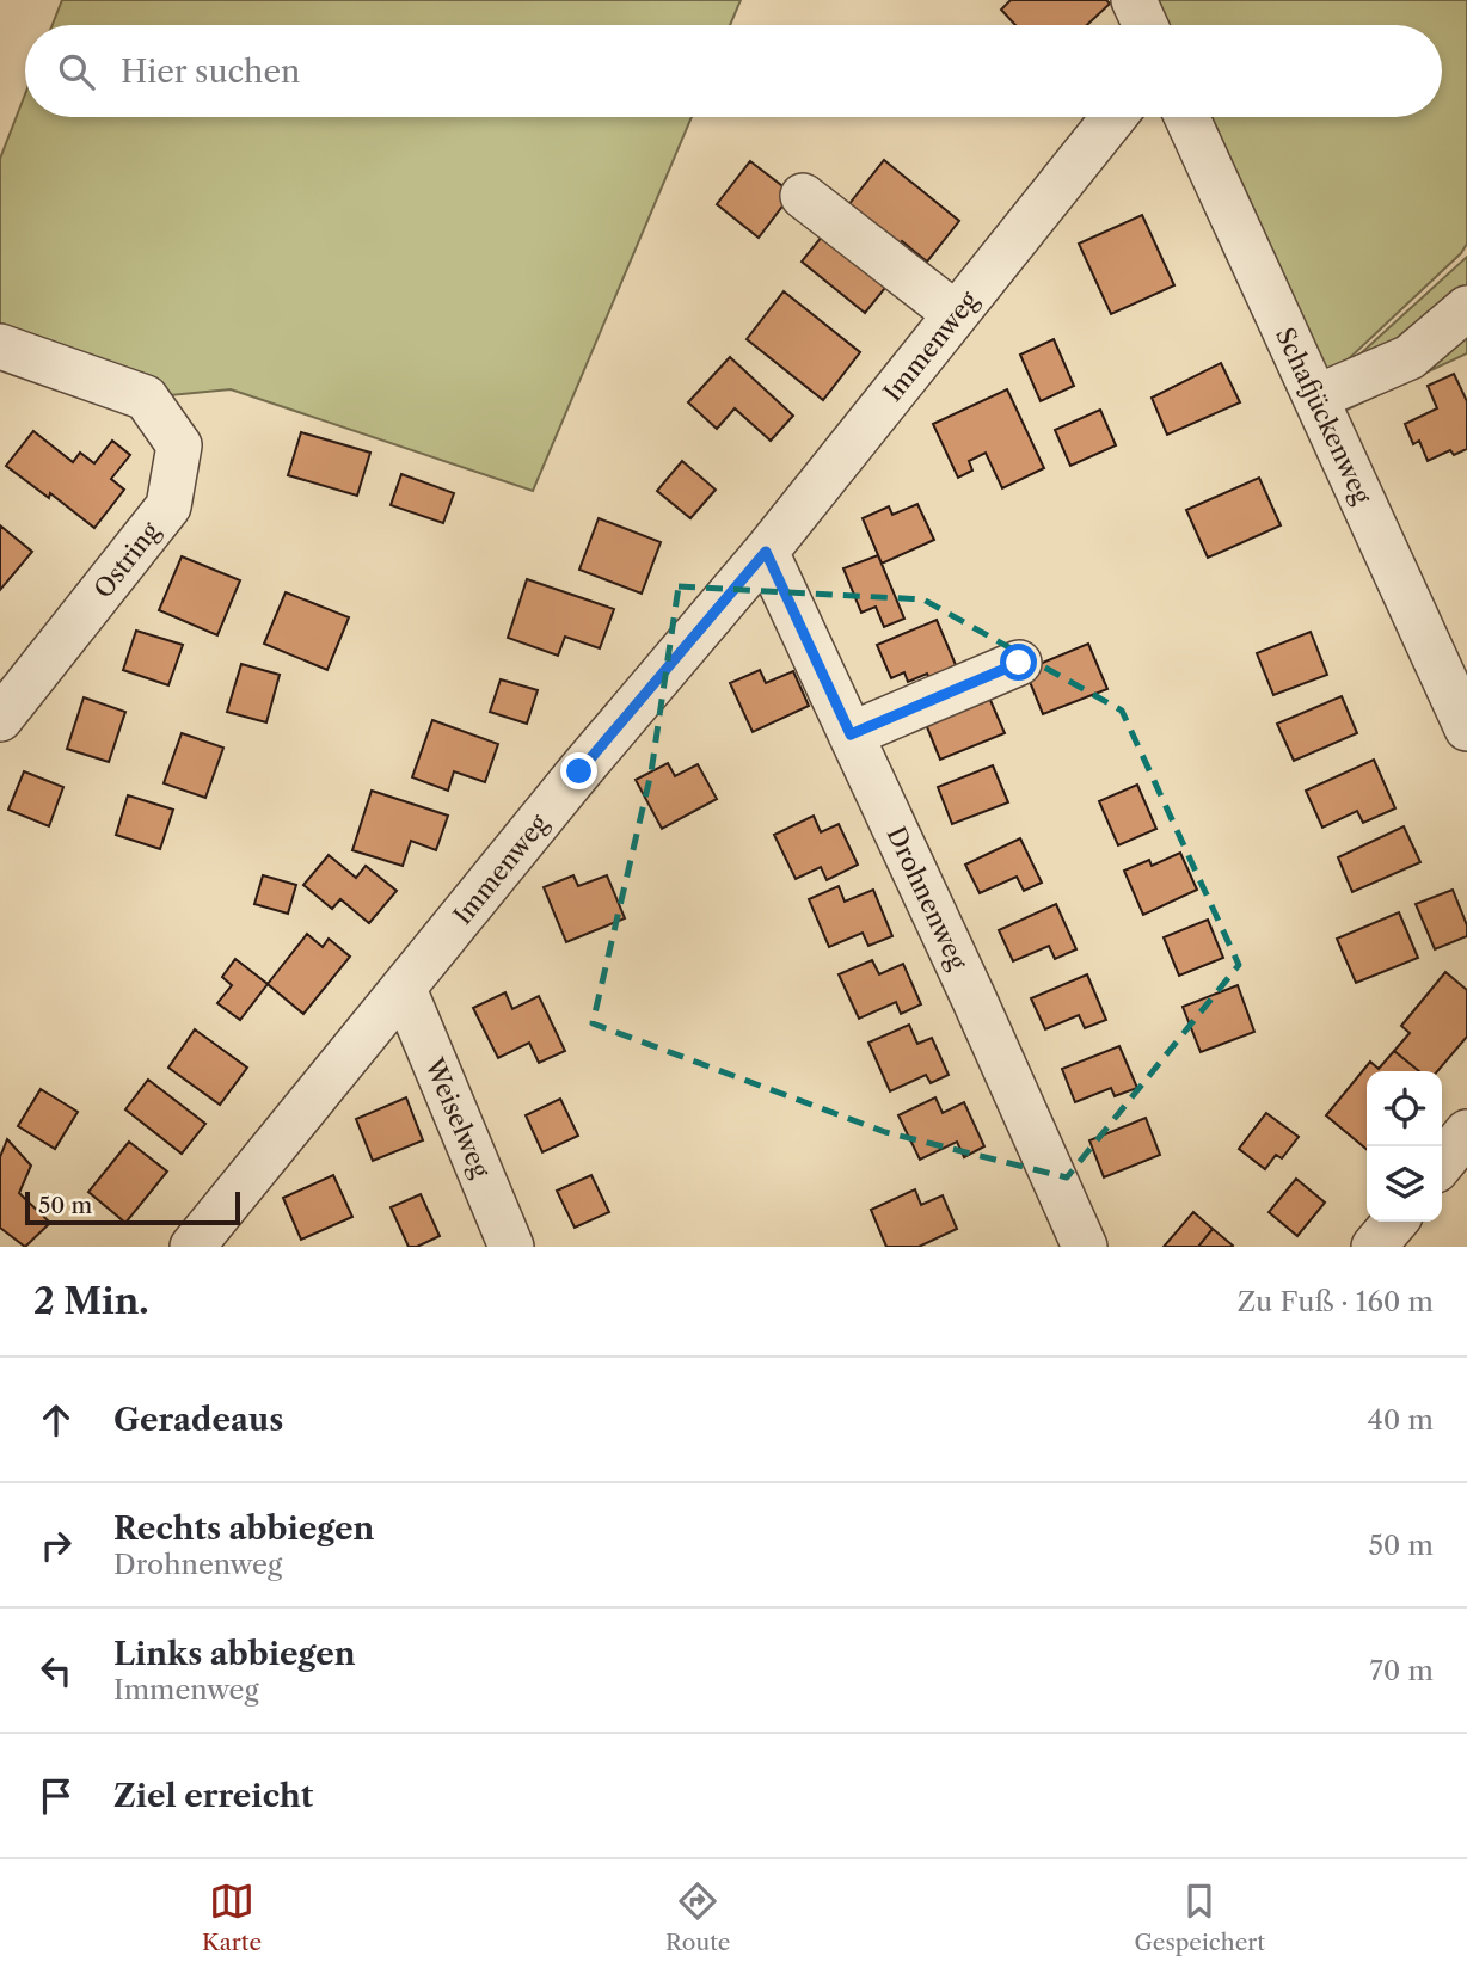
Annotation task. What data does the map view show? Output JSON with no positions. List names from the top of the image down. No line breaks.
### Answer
{"streets":{"street":["Immenweg","Schafjückenweg","Ostring","Drohnenweg","Weiselweg"]},"crossings":[["Immenweg","Drohnenweg"],["Immenweg","Weiselweg"]],"scale_bar":"50 m","page":{"search":"Hier suchen","scale":"50 m","heading":["2 Min.","Zu Fuß · 160 m"],"list":[["Geradeaus","40 m"],["Rechts abbiegen","Drohnenweg","50 m"],["Links abbiegen","Immenweg","70 m"],"Ziel erreicht"],"nav":["Karte","Route","Gespeichert"]}}
